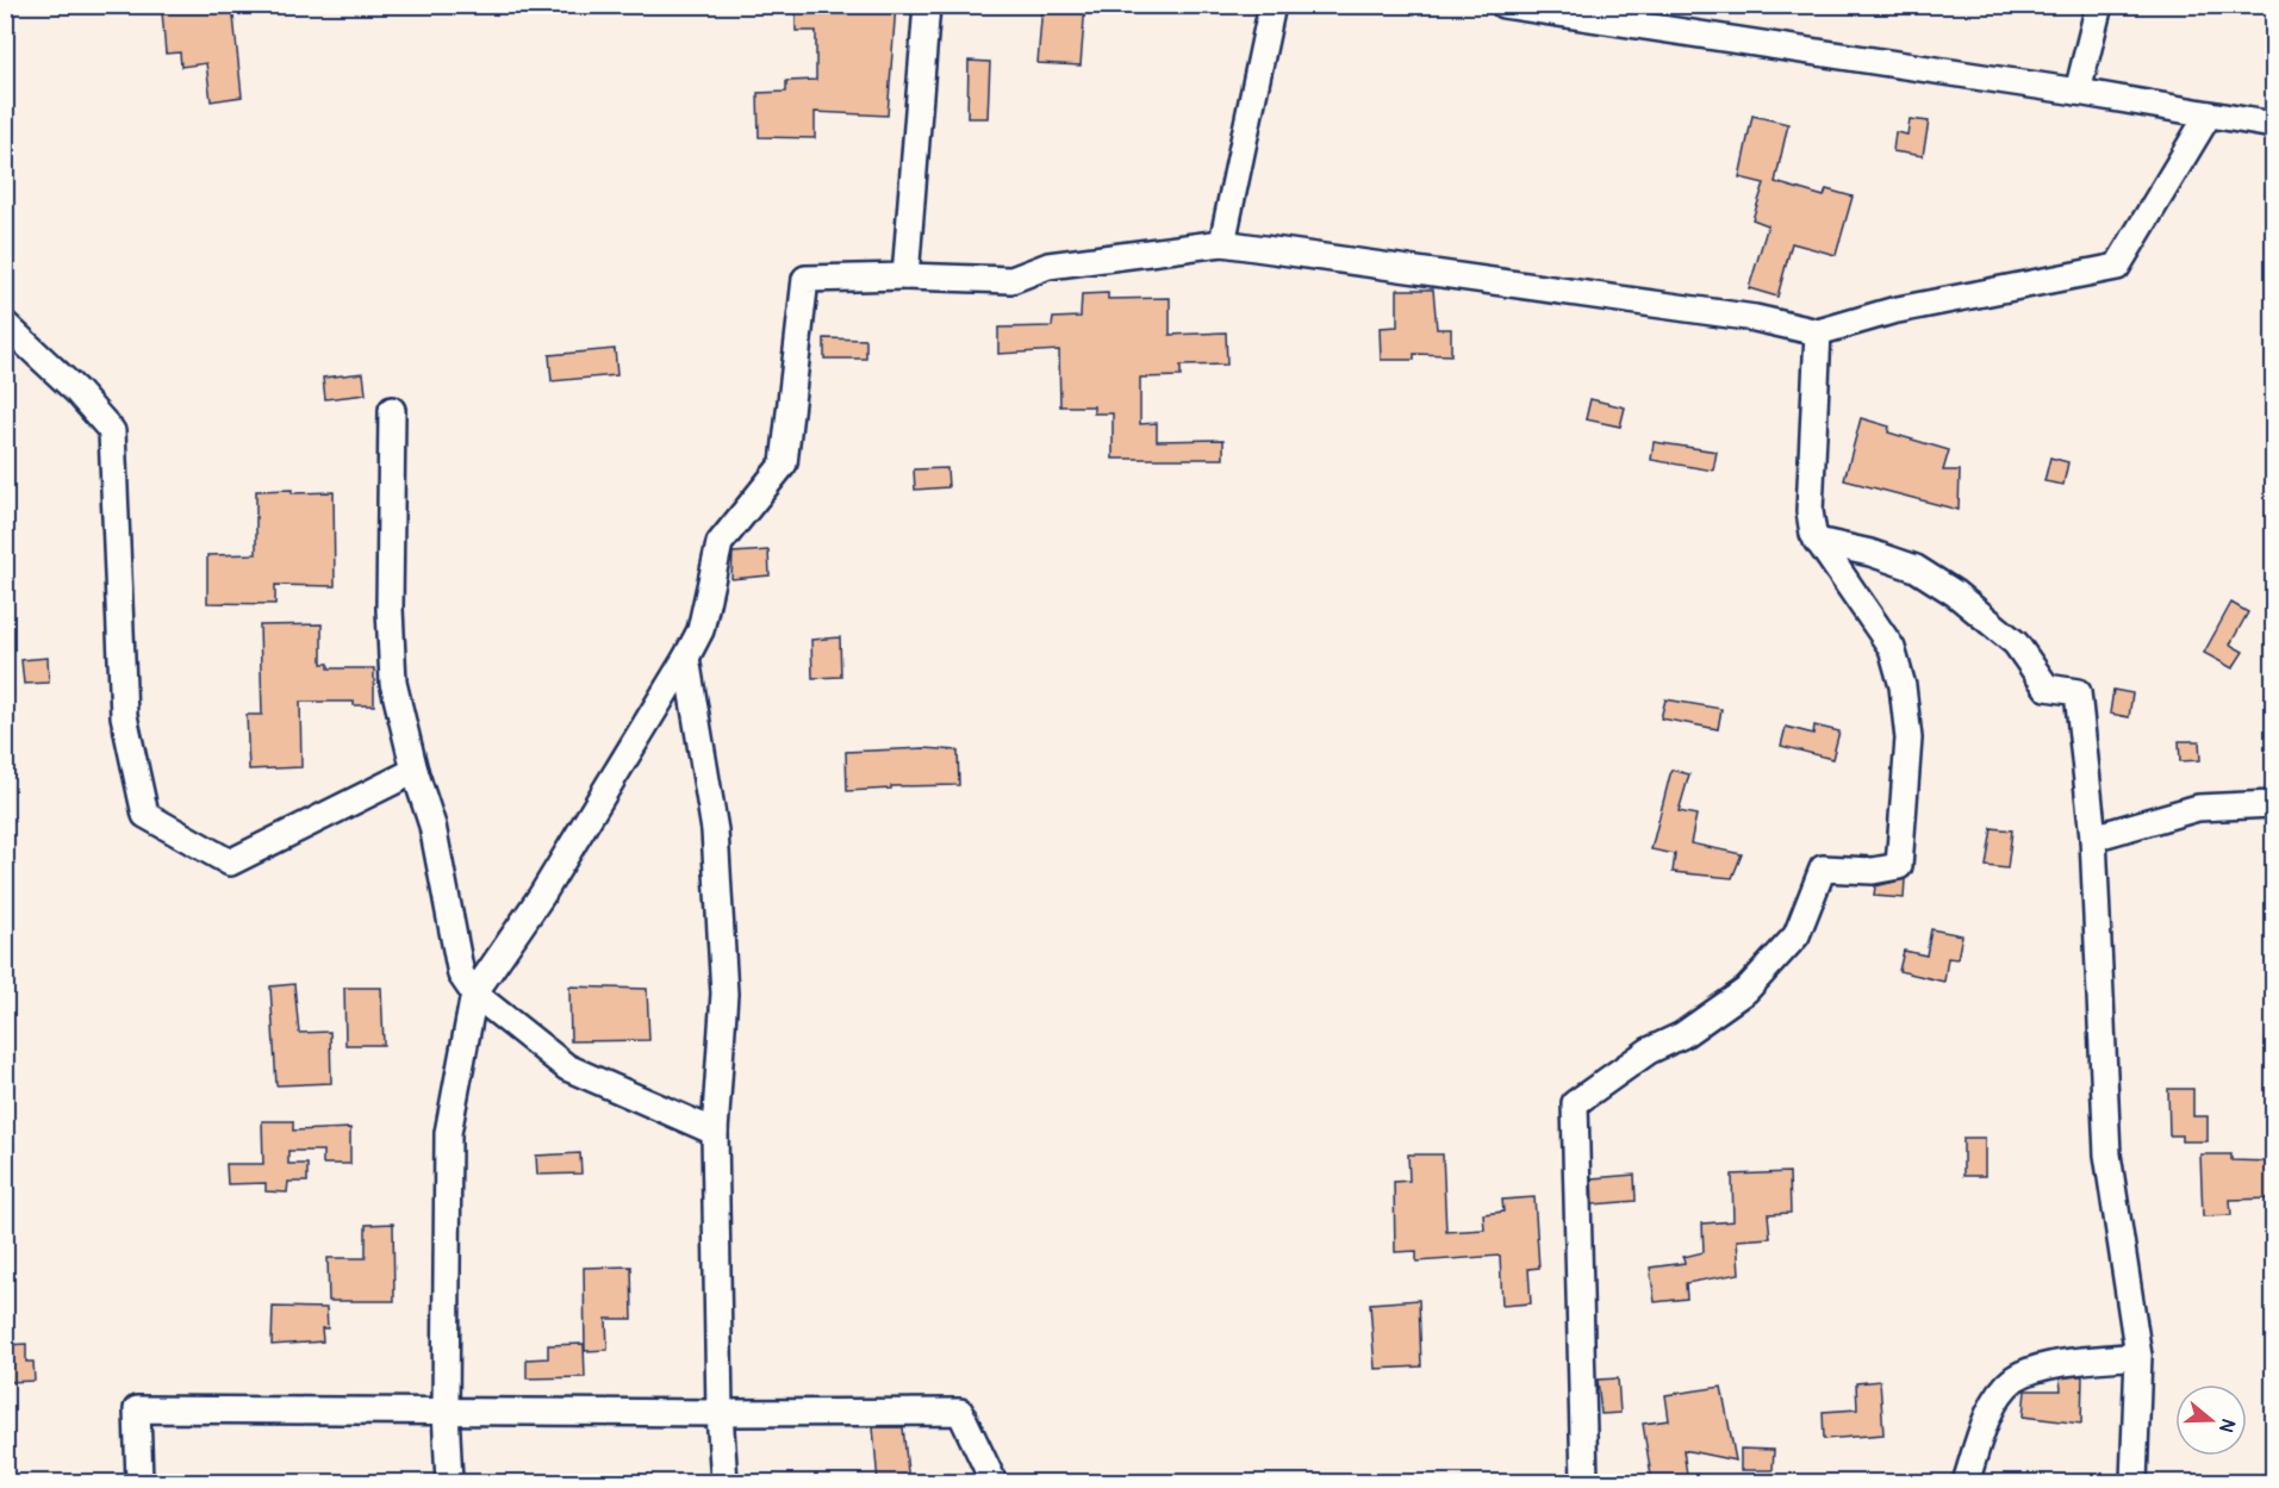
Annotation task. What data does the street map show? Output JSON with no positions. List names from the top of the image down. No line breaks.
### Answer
{"north":"right"}
